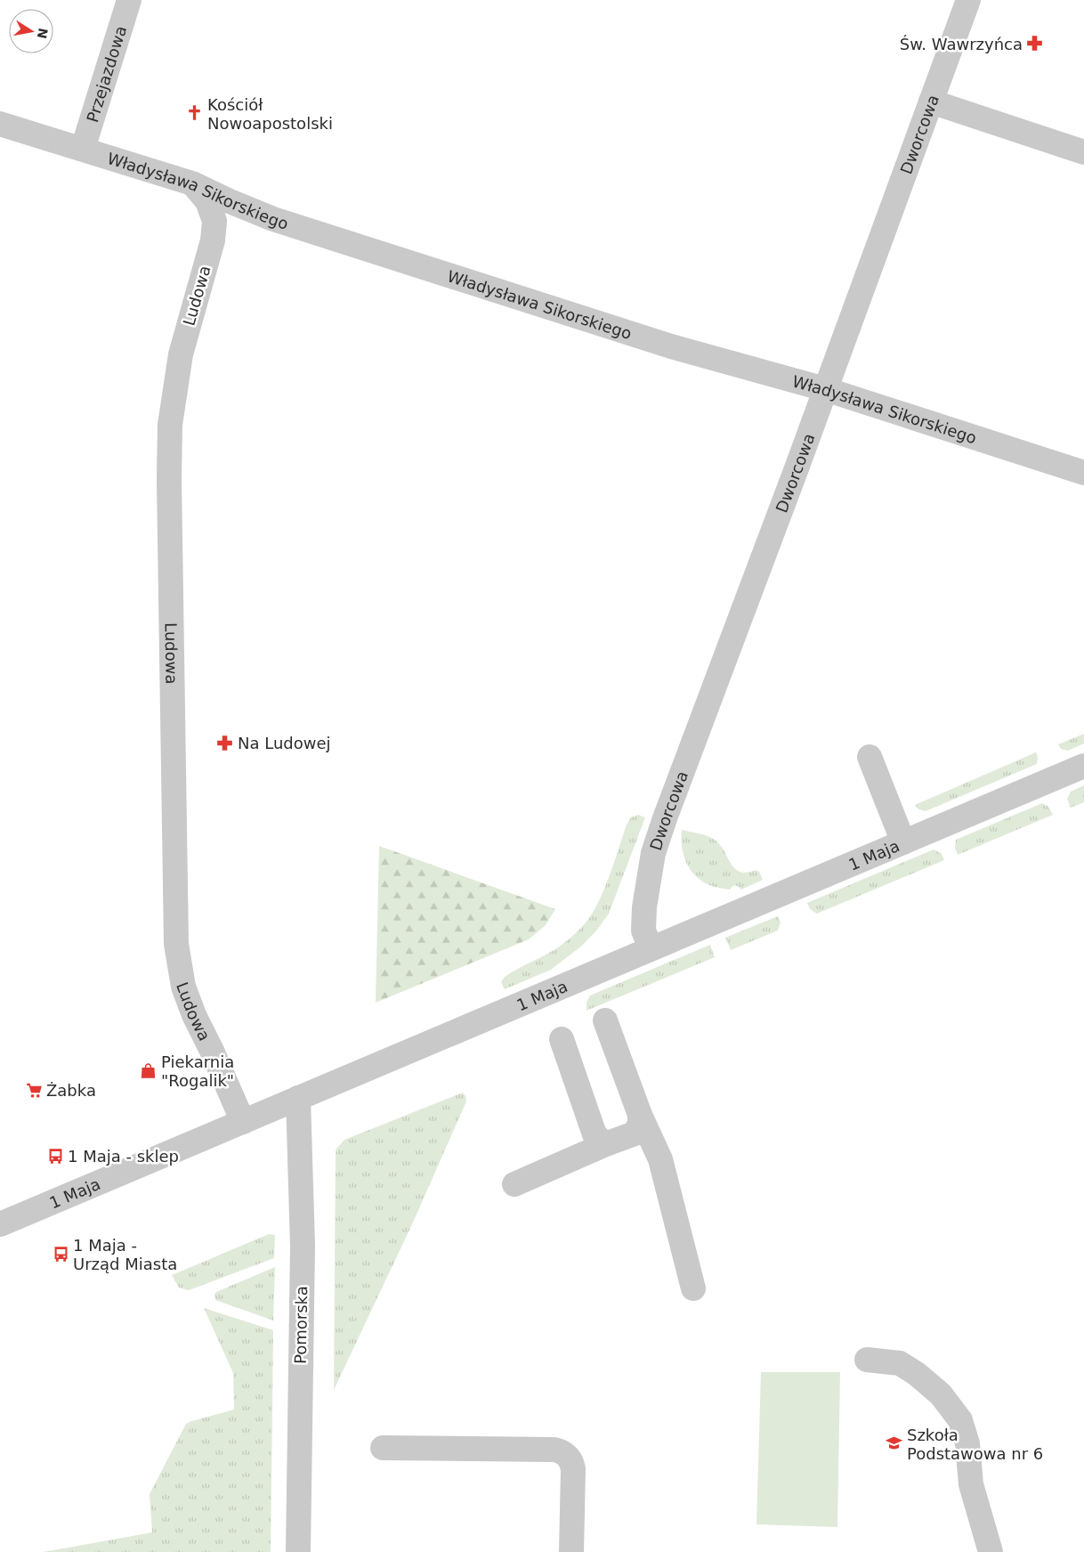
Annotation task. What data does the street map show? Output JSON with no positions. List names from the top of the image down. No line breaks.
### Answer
{"streets":{"street":["Przejazdowa","Dworcowa","Władysława Sikorskiego","Ludowa","1 Maja","Pomorska"]},"crossings":[["Przejazdowa","Władysława Sikorskiego"],["Dworcowa","Władysława Sikorskiego"],["Dworcowa","1 Maja"],["Władysława Sikorskiego","Ludowa"],["Ludowa","1 Maja"],["1 Maja","Pomorska"]],"places":{"pharmacy":["Św. Wawrzyńca","Na Ludowej"],"church":["Kościół Nowoapostolski"],"shop":["Piekarnia \"Rogalik\""],"supermarket":["Żabka"],"bus stop":["1 Maja - sklep","1 Maja - Urząd Miasta"],"school or university":["Szkoła Podstawowa nr 6"]},"north":"right"}
